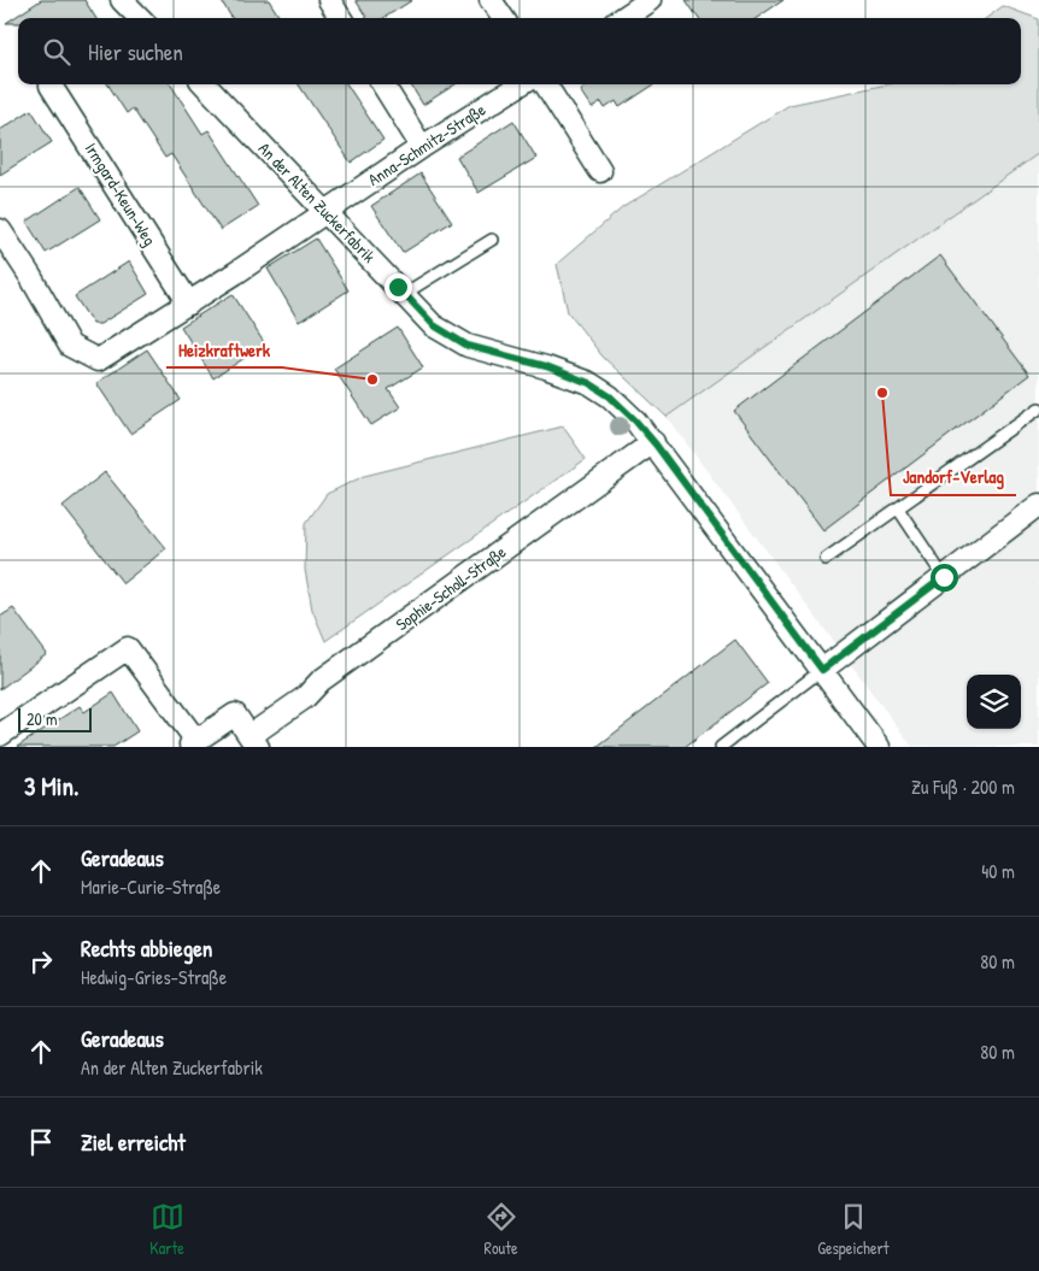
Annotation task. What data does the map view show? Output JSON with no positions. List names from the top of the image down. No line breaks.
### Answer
{"streets":{"street":["Anna-Schmitz-Straße","Irmgard-Keun-Weg","An der Alten Zuckerfabrik","Sophie-Scholl-Straße"]},"crossings":[["Anna-Schmitz-Straße","An der Alten Zuckerfabrik"],["An der Alten Zuckerfabrik","Sophie-Scholl-Straße"]],"places":["Heizkraftwerk","Jandorf-Verlag"],"scale_bar":"20 m","page":{"search":"Hier suchen","scale":"20 m","heading":["3 Min.","Zu Fuß · 200 m"],"list":[["Geradeaus","Marie-Curie-Straße","40 m"],["Rechts abbiegen","Hedwig-Gries-Straße","80 m"],["Geradeaus","An der Alten Zuckerfabrik","80 m"],"Ziel erreicht"],"nav":["Karte","Route","Gespeichert"]}}
